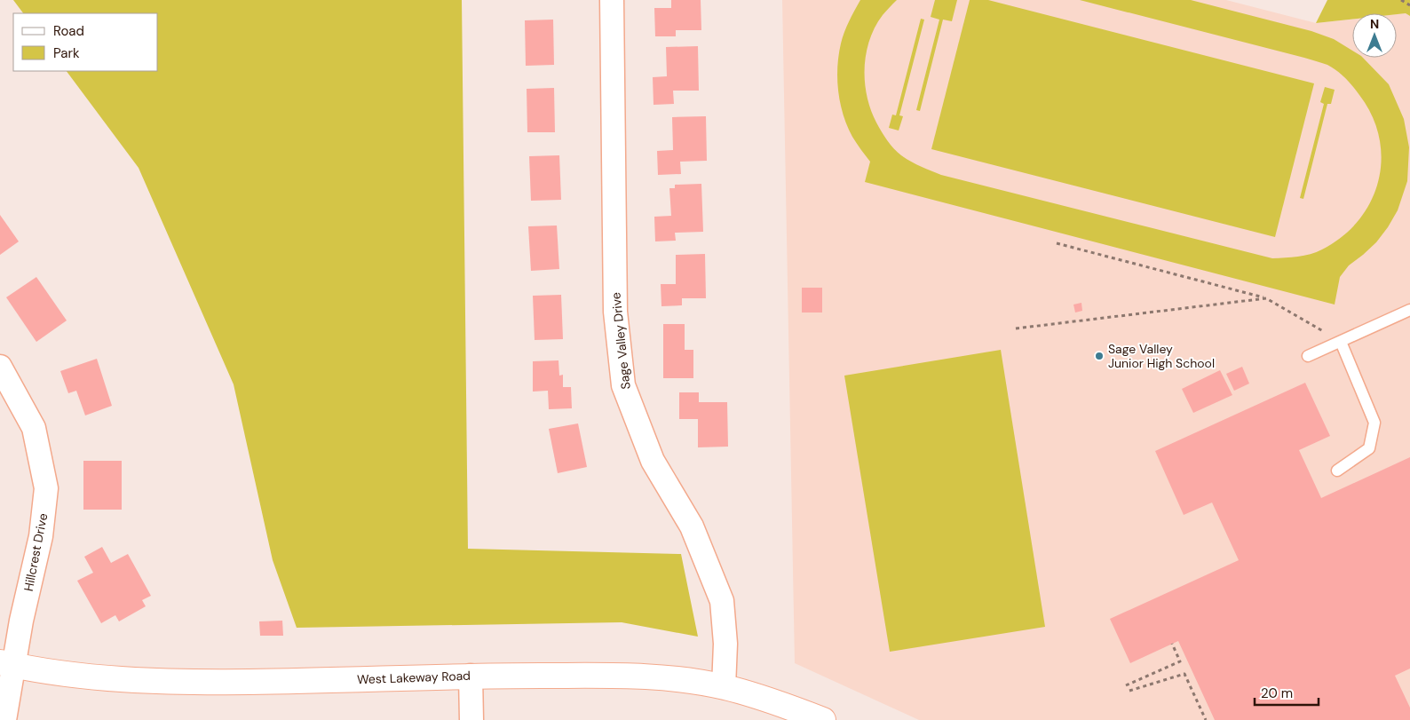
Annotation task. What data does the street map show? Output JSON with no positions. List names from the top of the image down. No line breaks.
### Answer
{"streets":{"street":["Sage Valley Drive","Hillcrest Drive","West Lakeway Road"]},"crossings":[["Sage Valley Drive","West Lakeway Road"],["Hillcrest Drive","West Lakeway Road"]],"places":["Sage Valley Junior High School"],"legend":["Road","Park"],"scale_bar":"20 m","north":"top"}
